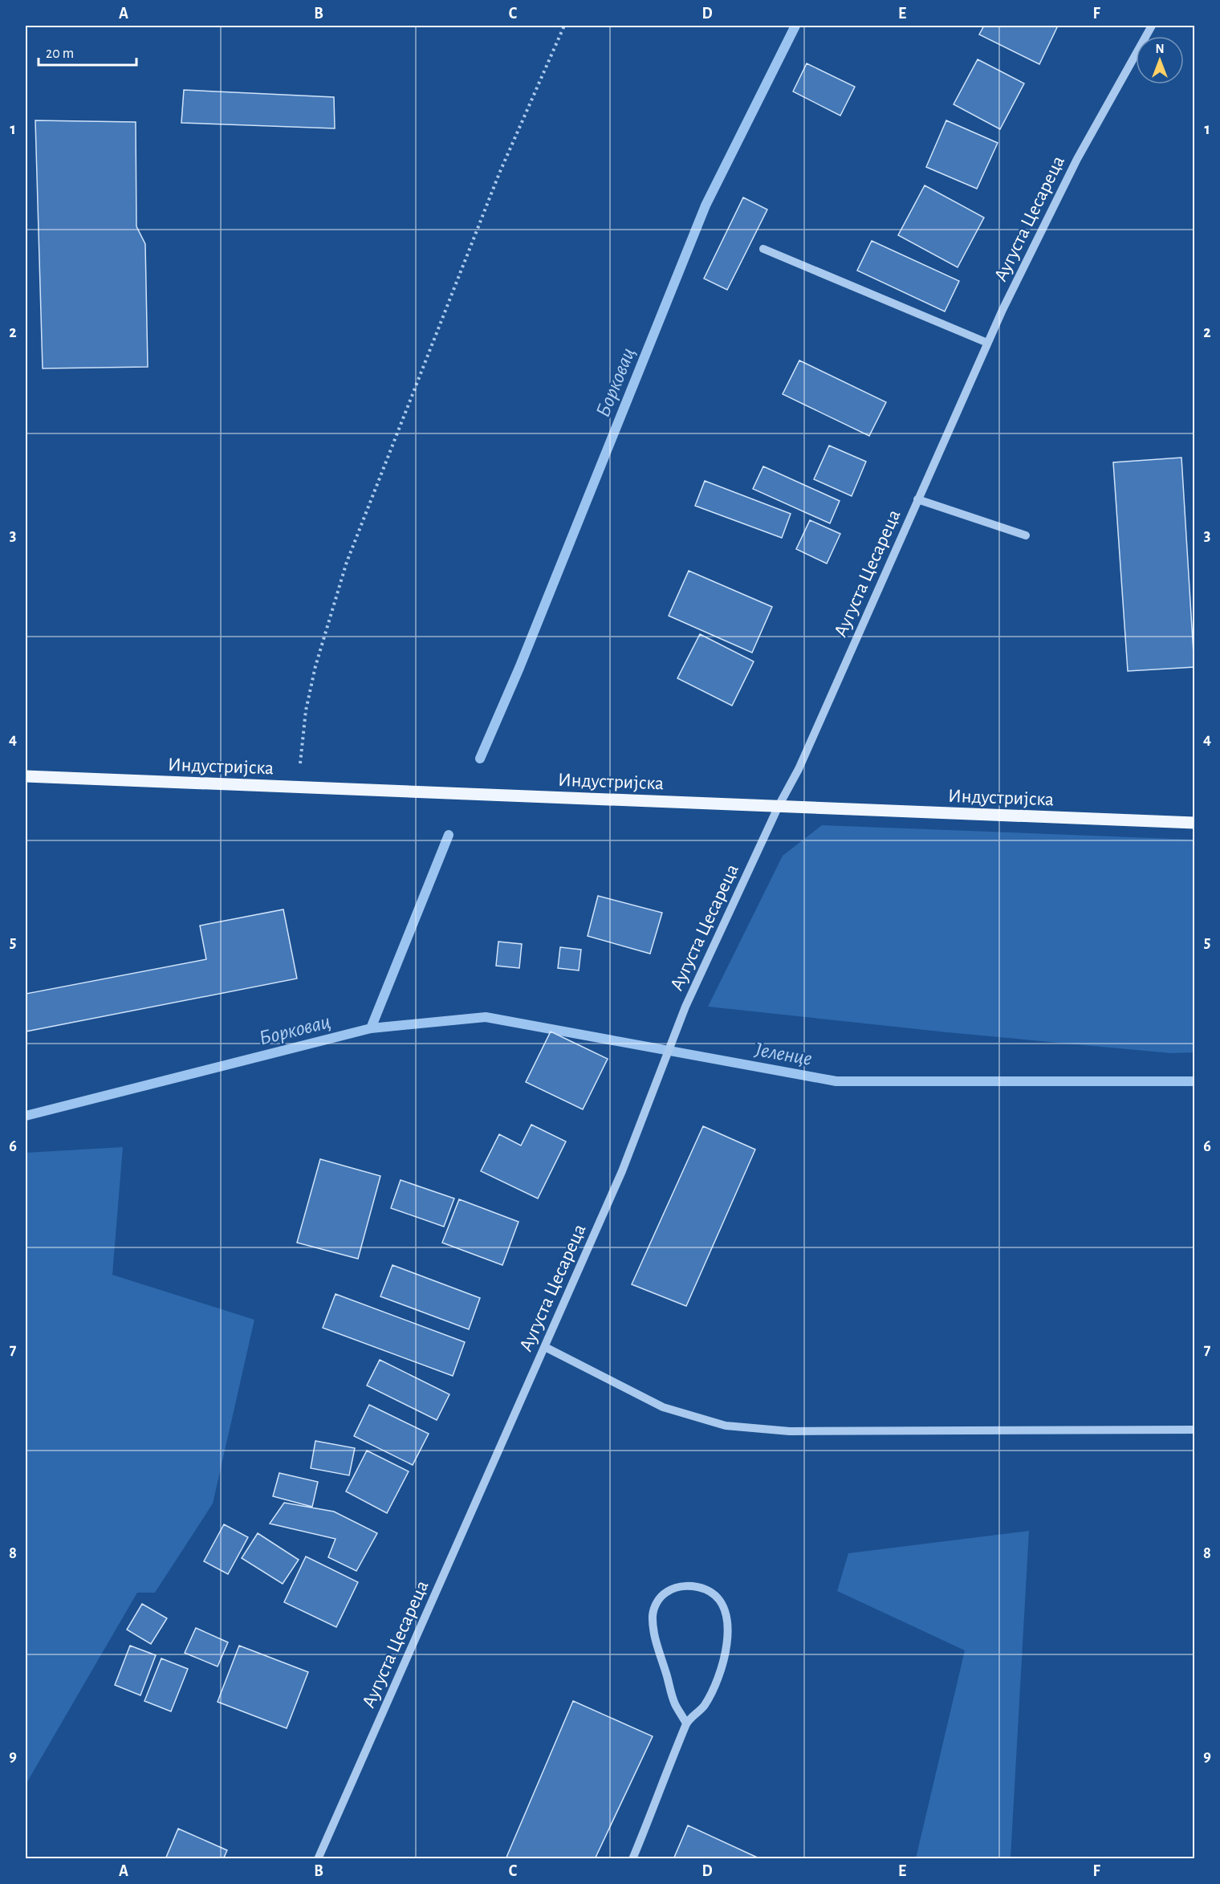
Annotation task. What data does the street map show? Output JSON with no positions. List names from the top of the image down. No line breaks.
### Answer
{"streets":{"main road":["Индустријска"],"street":["Аугуста Цесареца"]},"crossings":[["Аугуста Цесареца","Индустријска"]],"water":["Борковац","Јеленце"],"scale_bar":"20 m","north":"top","grid":{"columns":["A","B","C","D","E","F"],"rows":["1","2","3","4","5","6","7","8","9"]}}
